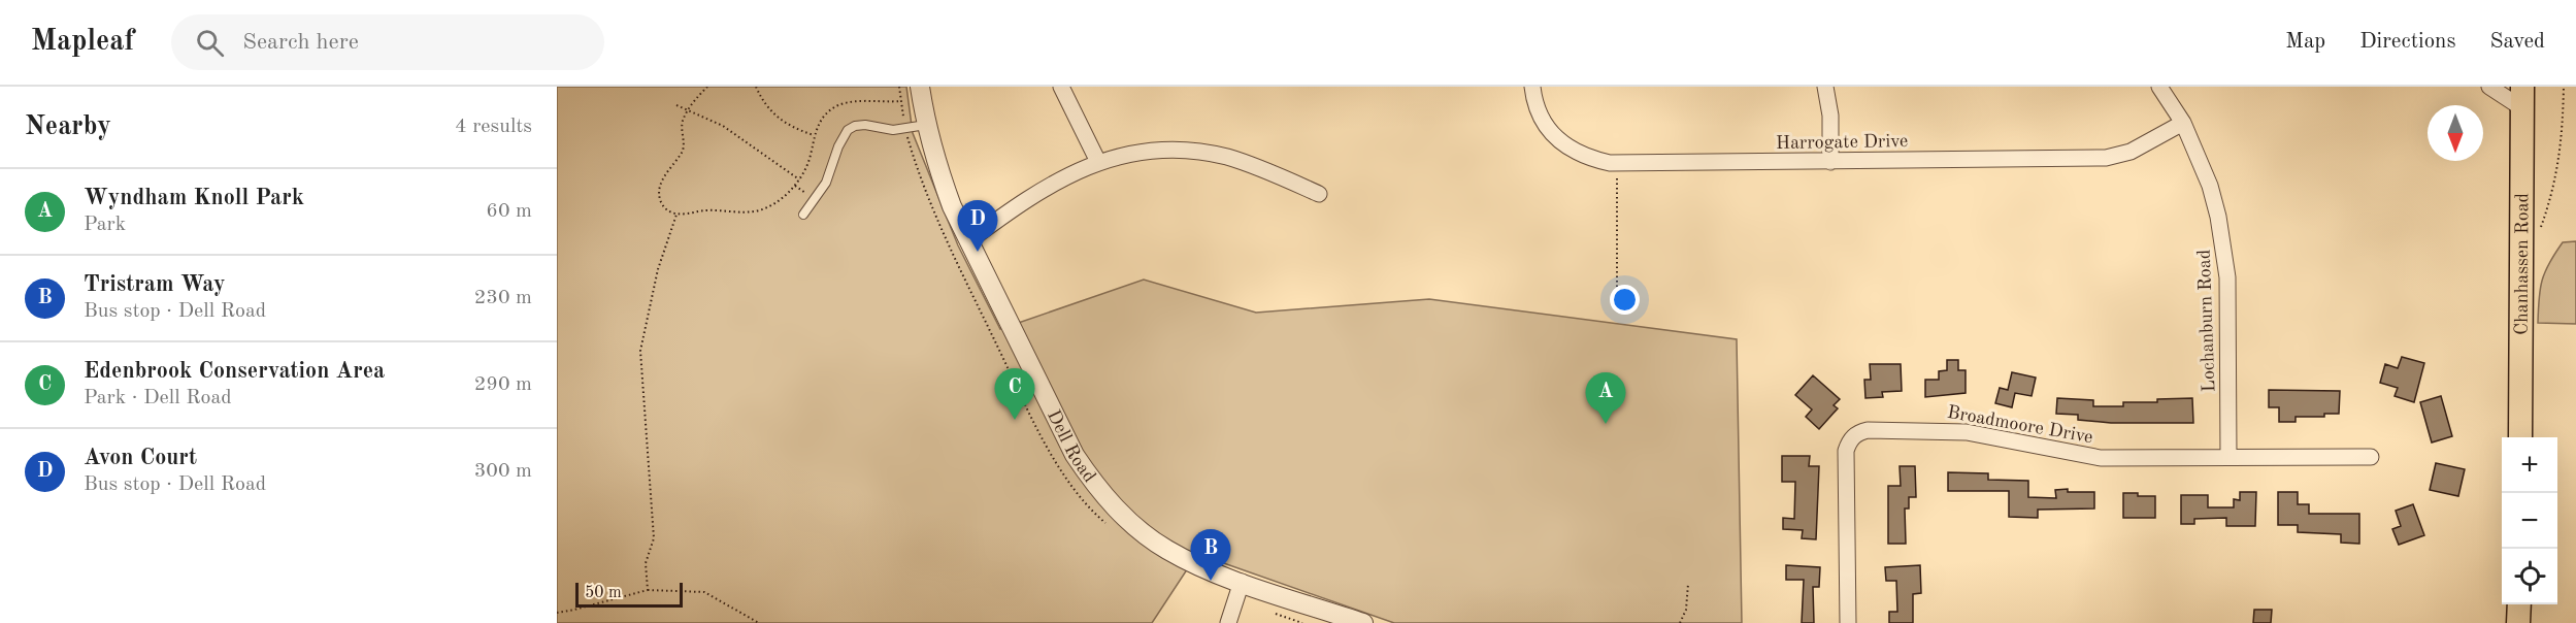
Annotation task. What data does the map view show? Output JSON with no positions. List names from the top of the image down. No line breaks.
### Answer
{"streets":{"main road":["Chanhassen Road"],"street":["Harrogate Drive","Lochanburn Road","Broadmoore Drive","Dell Road"]},"crossings":[["Harrogate Drive","Lochanburn Road"],["Lochanburn Road","Broadmoore Drive"]],"scale_bar":"50 m","north":"bottom","page":{"header":"Mapleaf","search":"Search here","nav":["Map","Directions","Saved"],"heading":["Nearby","4 results"],"list":[{"mark":"A","name":"Wyndham Knoll Park","note":"Park","value":"60 m"},{"mark":"B","name":"Tristram Way","note":"Bus stop · Dell Road","value":"230 m"},{"mark":"C","name":"Edenbrook Conservation Area","note":"Park · Dell Road","value":"290 m"},{"mark":"D","name":"Avon Court","note":"Bus stop · Dell Road","value":"300 m"}],"pins":["D","C","A","B"],"map_buttons":["+","−"],"scale":"50 m"}}
